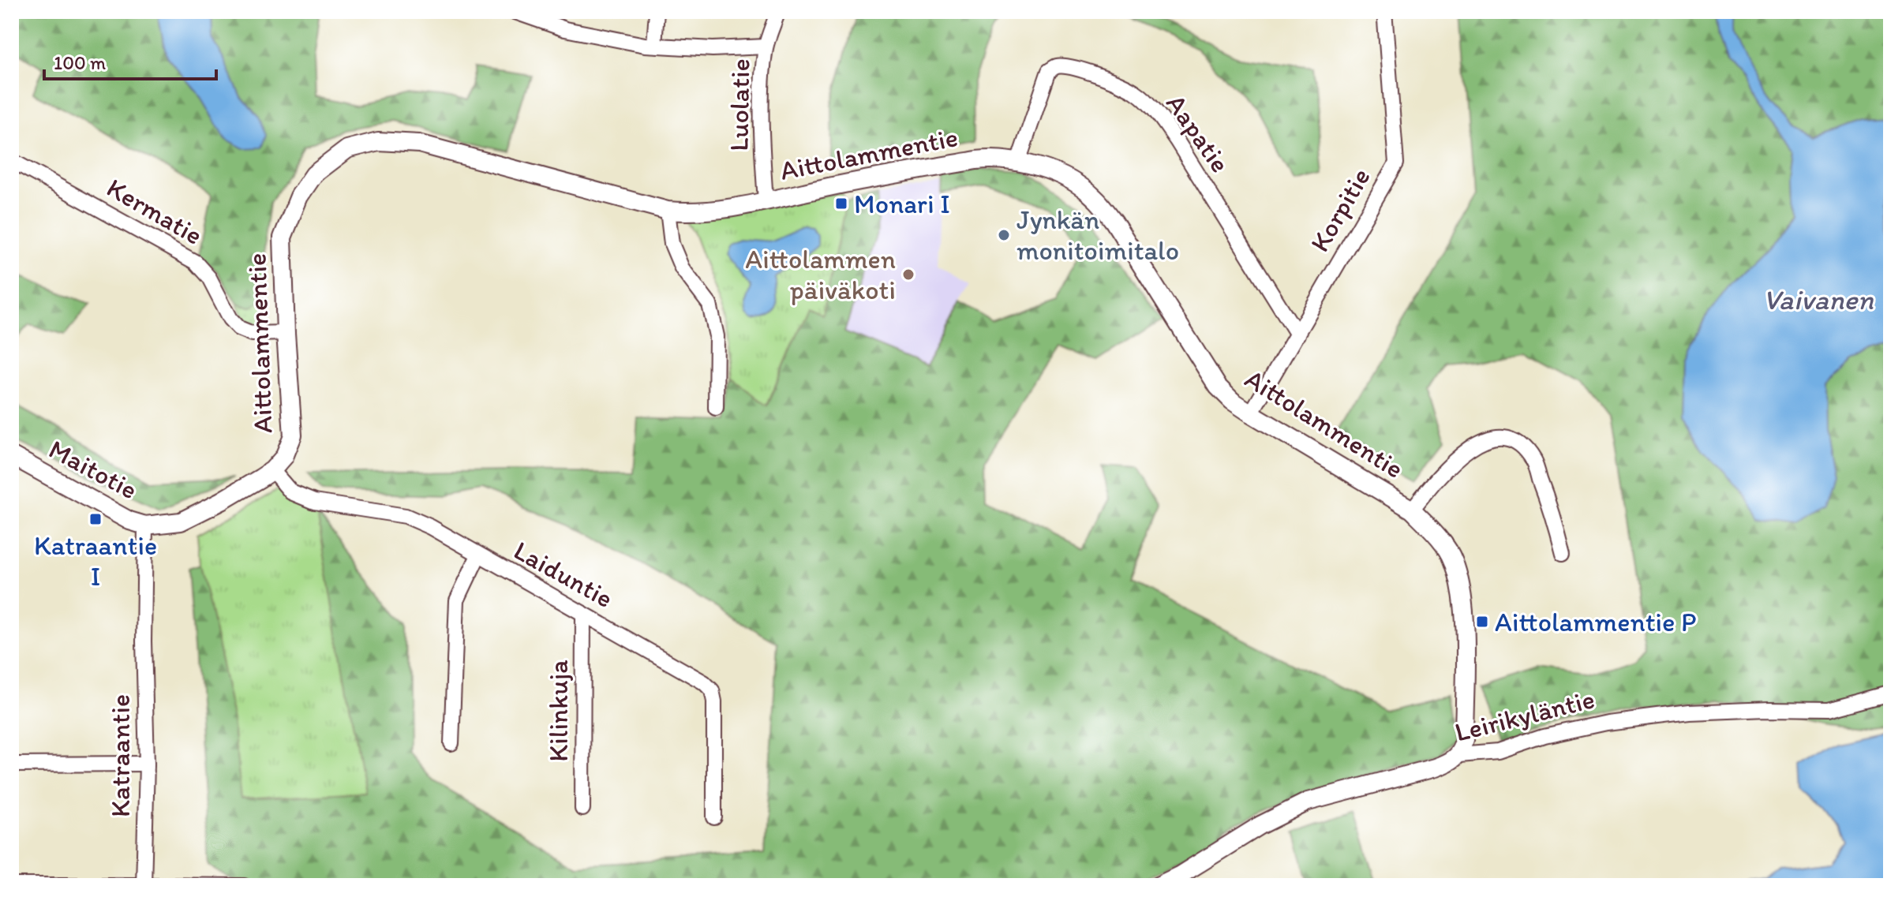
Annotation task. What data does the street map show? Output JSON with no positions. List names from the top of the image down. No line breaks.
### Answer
{"streets":{"street":["Luolatie","Aapatie","Aittolammentie","Korpitie","Kermatie","Maitotie","Laiduntie","Kilinkuja","Leirikyläntie","Katraantie"]},"crossings":[["Luolatie","Aittolammentie"],["Aapatie","Aittolammentie"],["Aapatie","Korpitie"],["Aittolammentie","Korpitie"],["Aittolammentie","Kermatie"],["Aittolammentie","Maitotie"],["Aittolammentie","Laiduntie"],["Aittolammentie","Leirikyläntie"],["Maitotie","Katraantie"],["Laiduntie","Kilinkuja"]],"water":["Vaivanen"],"places":{"transit":["Monari I","Katraantie I","Aittolammentie P"],"other":["Jynkän monitoimitalo","Aittolammen päiväkoti"]},"scale_bar":"100 m"}
